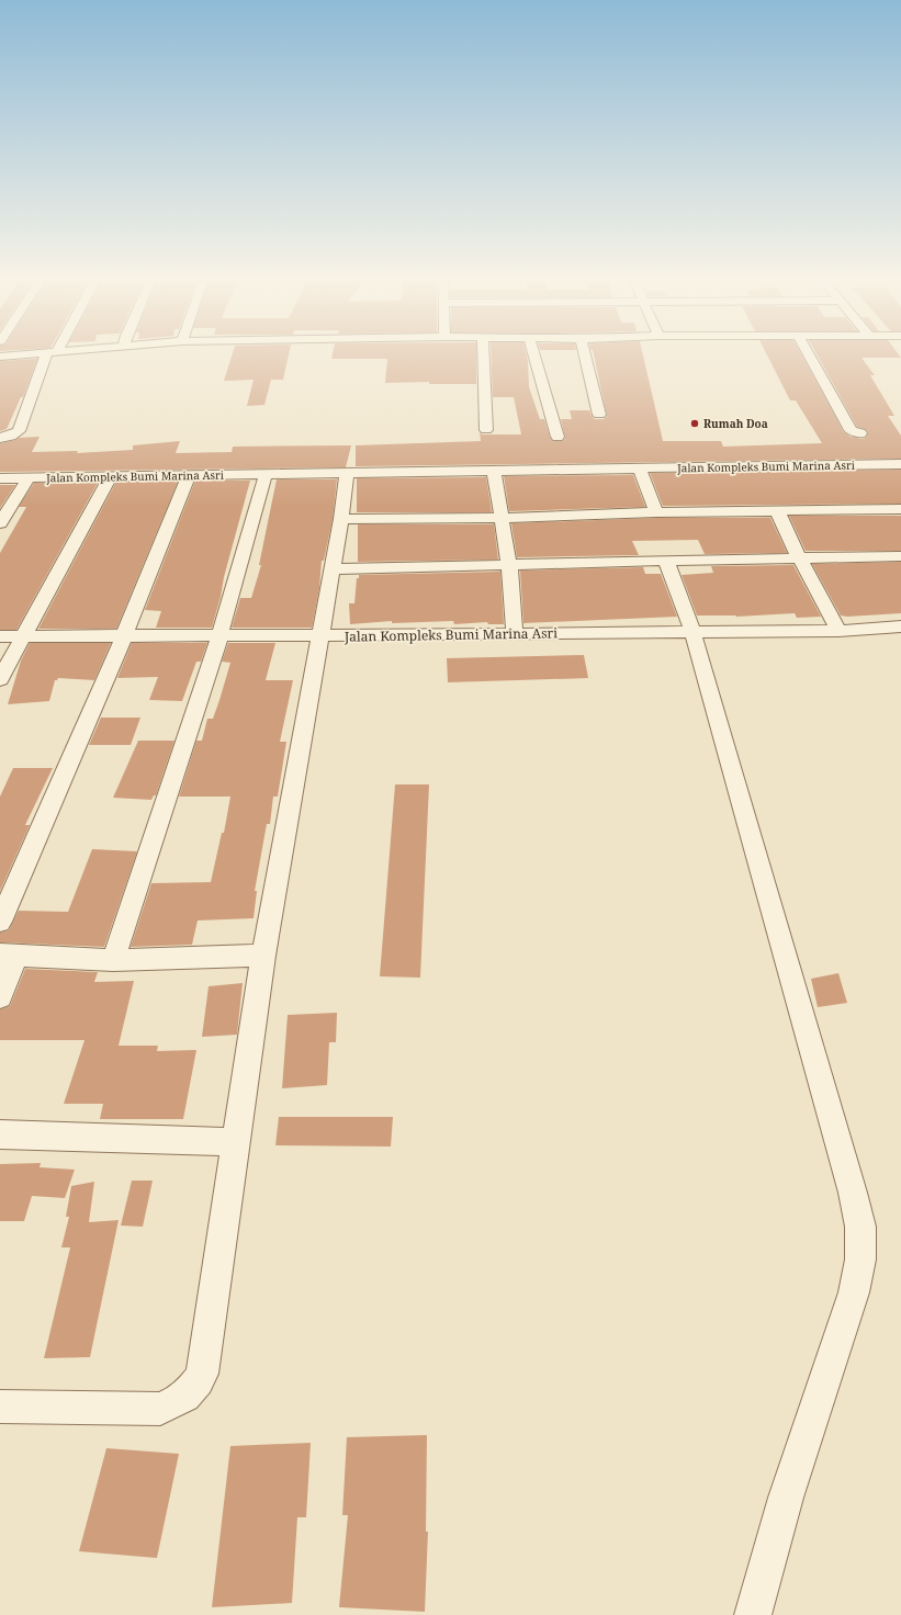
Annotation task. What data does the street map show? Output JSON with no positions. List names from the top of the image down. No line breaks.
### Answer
{"streets":{"street":["Jalan Kompleks Bumi Marina Asri"]},"places":["Rumah Doa"]}
